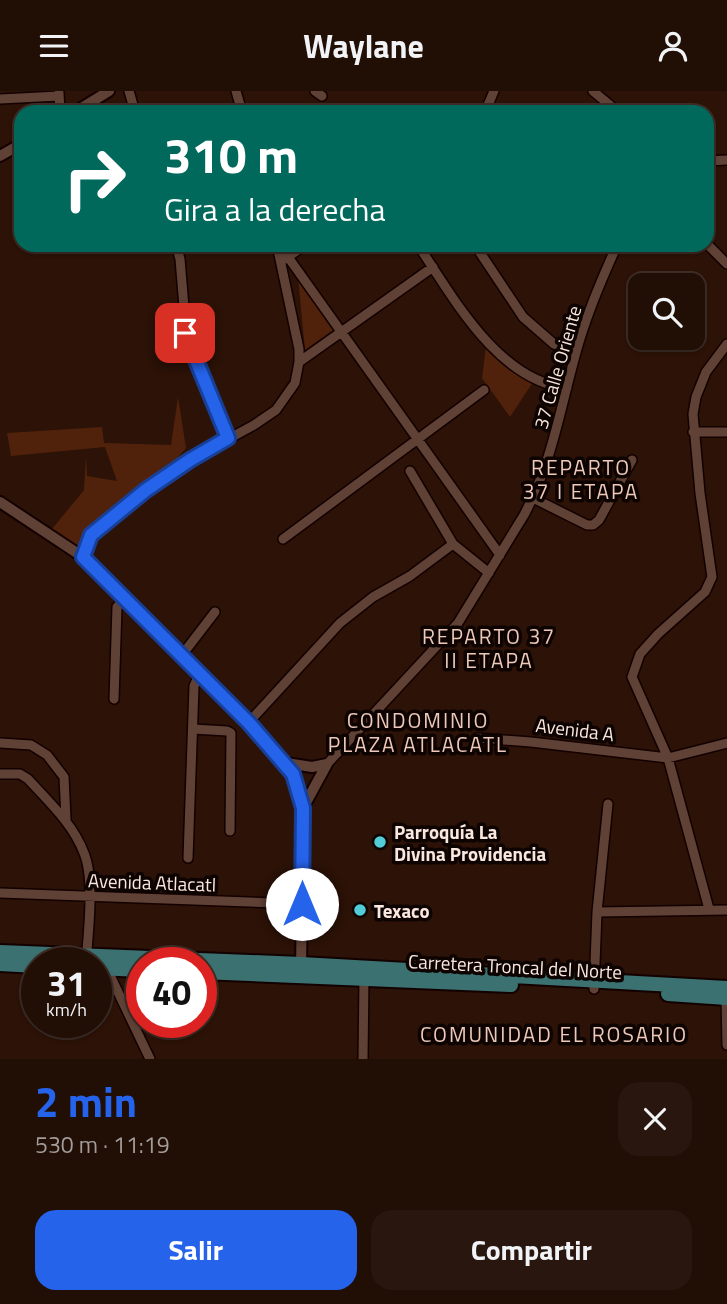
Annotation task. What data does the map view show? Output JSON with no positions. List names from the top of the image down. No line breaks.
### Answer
{"streets":{"main road":["Carretera Troncal del Norte"],"street":["37 Calle Oriente","Avenida A","Avenida Atlacatl"]},"districts":["REPARTO 37 I ETAPA","REPARTO 37 II ETAPA","CONDOMINIO PLAZA ATLACATL","COMUNIDAD EL ROSARIO"],"places":["Parroquía La Divina Providencia","Texaco"],"page":{"header":"Waylane","turn":["310 m","Gira a la derecha"],"speed":"31 km/h","limit":"40","heading":["2 min","530 m · 11:19"],"buttons":["Salir","Compartir"]}}
